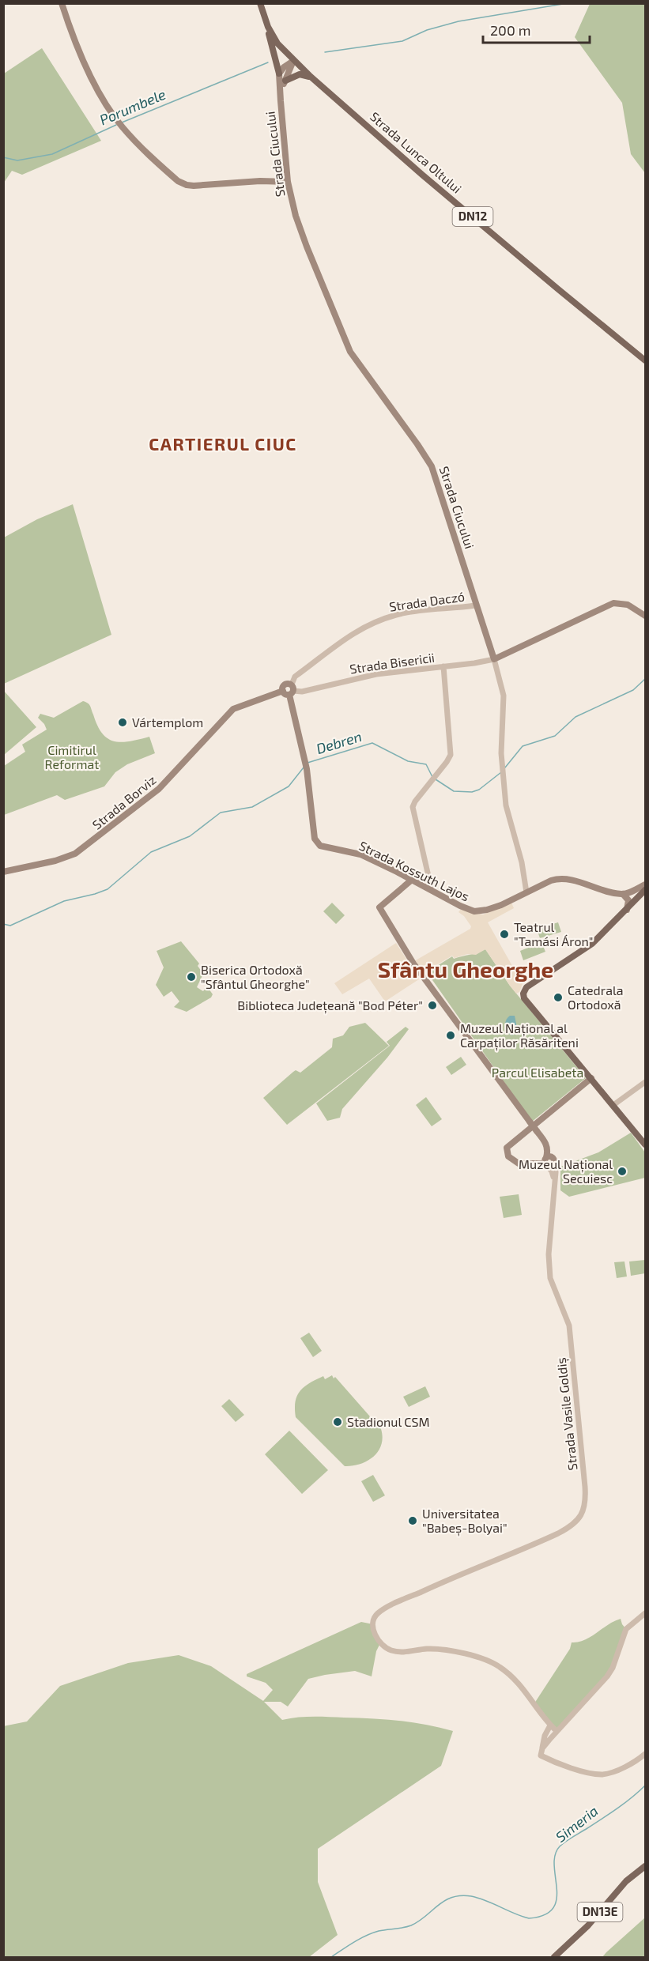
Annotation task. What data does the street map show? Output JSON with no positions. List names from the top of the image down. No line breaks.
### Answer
{"streets":{"main road":["Strada Lunca Oltului","Strada Ciucului","DN12","Strada Borviz","Strada Kossuth Lajos","DN13E"],"street":["Strada Daczó","Strada Bisericii","Strada Vasile Goldiș"]},"crossings":[["Strada Lunca Oltului","DN12"],["Strada Ciucului","Strada Daczó"],["Strada Ciucului","Strada Bisericii"],["Strada Ciucului","Strada Kossuth Lajos"],["Strada Daczó","Strada Bisericii"],["Strada Daczó","Strada Kossuth Lajos"],["Strada Bisericii","Strada Kossuth Lajos"]],"districts":["CARTIERUL CIUC","Sfântu Gheorghe"],"water":["Porumbele","Debren","Simeria"],"parks":["Cimitirul Reformat","Parcul Elisabeta"],"places":["Vártemplom","Teatrul \"Tamási Áron\"","Biserica Ortodoxă \"Sfântul Gheorghe\"","Catedrala Ortodoxă","Biblioteca Județeană \"Bod Péter\"","Muzeul Național al Carpaților Răsăriteni","Muzeul Național Secuiesc","Stadionul CSM","Universitatea \"Babeș-Bolyai\""],"scale_bar":"200 m"}
